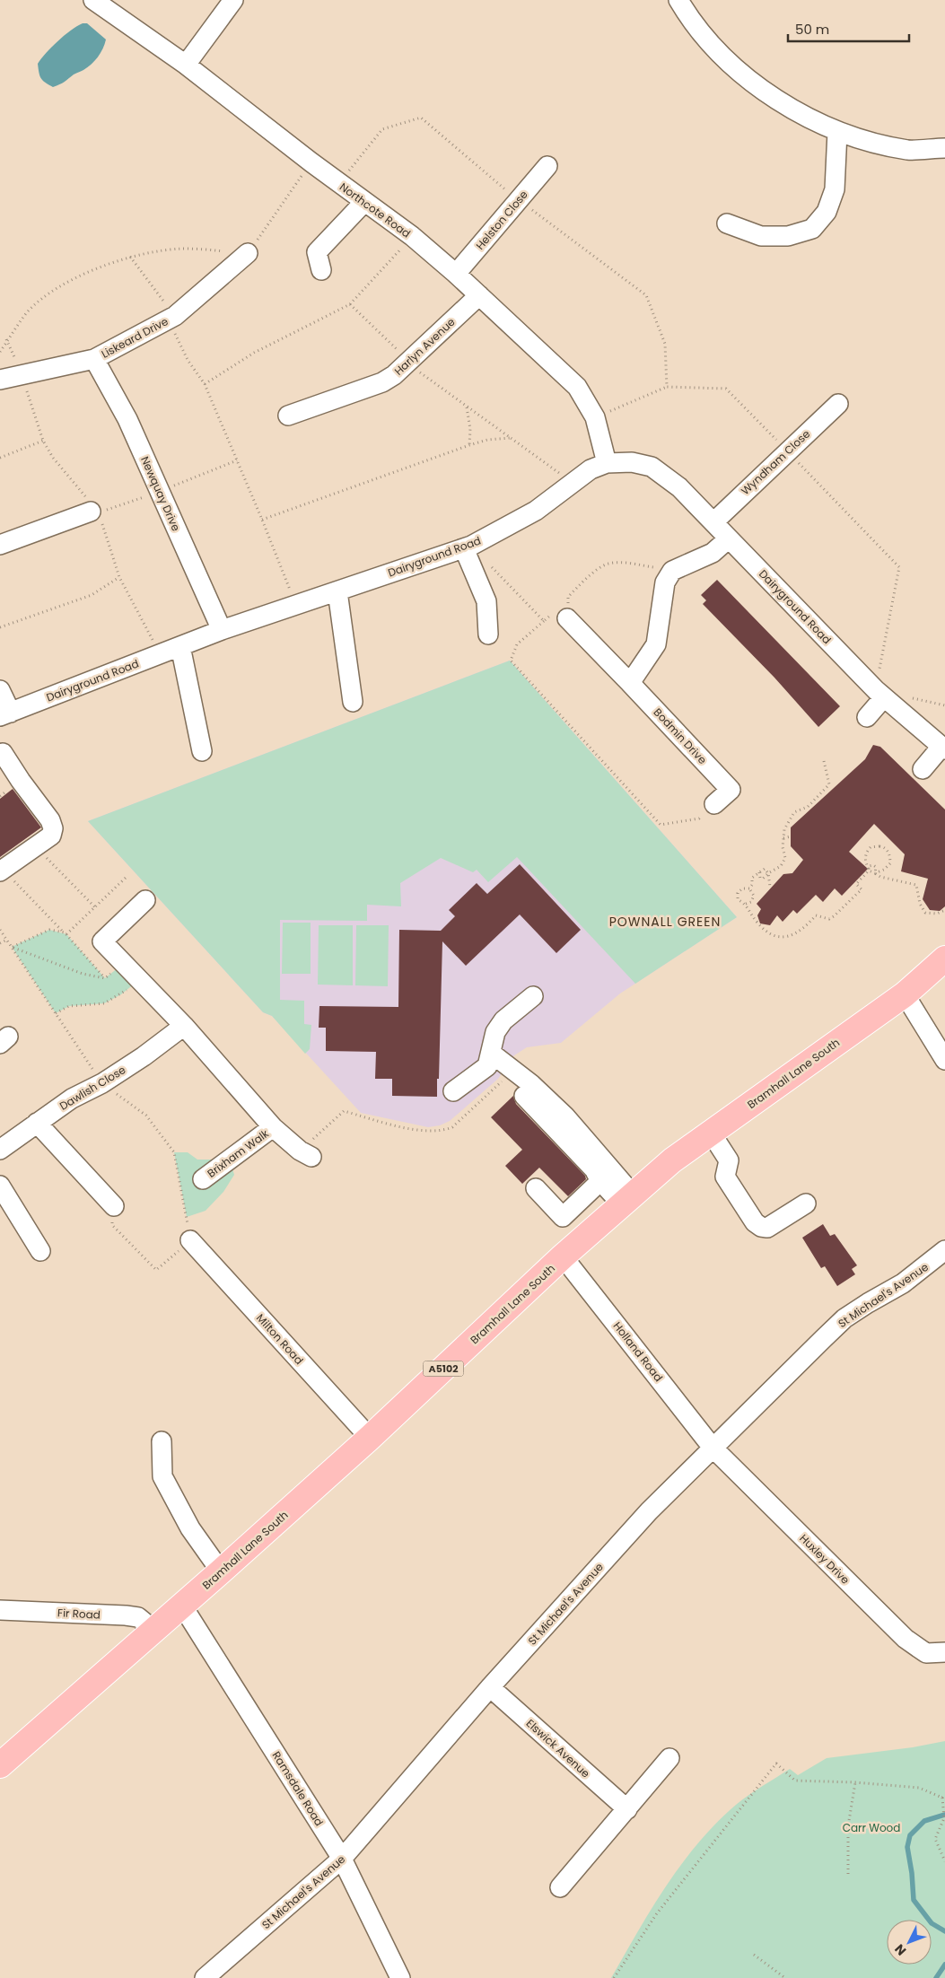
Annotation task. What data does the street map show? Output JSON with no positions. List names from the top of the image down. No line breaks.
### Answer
{"streets":{"main road":["Bramhall Lane South","A5102"],"street":["Northcote Road","Helston Close","Liskeard Drive","Harlyn Avenue","Wyndham Close","Newquay Drive","Dairyground Road","Bodmin Drive","Dawlish Close","Brixham Walk","St Michael's Avenue","Milton Road","Holland Road","Huxley Drive","Fir Road","Elswick Avenue","Ramsdale Road"]},"crossings":[["Northcote Road","Helston Close"],["Northcote Road","Harlyn Avenue"],["Northcote Road","Dairyground Road"],["Liskeard Drive","Newquay Drive"],["Wyndham Close","Dairyground Road"],["Newquay Drive","Dairyground Road"],["Bramhall Lane South","Milton Road"],["Bramhall Lane South","Holland Road"],["Bramhall Lane South","Fir Road"],["Bramhall Lane South","Ramsdale Road"],["St Michael's Avenue","Holland Road"],["St Michael's Avenue","Huxley Drive"],["St Michael's Avenue","Elswick Avenue"],["St Michael's Avenue","Ramsdale Road"],["Holland Road","Huxley Drive"]],"districts":["POWNALL GREEN"],"parks":["Carr Wood"],"scale_bar":"50 m","north":"bottom left"}
